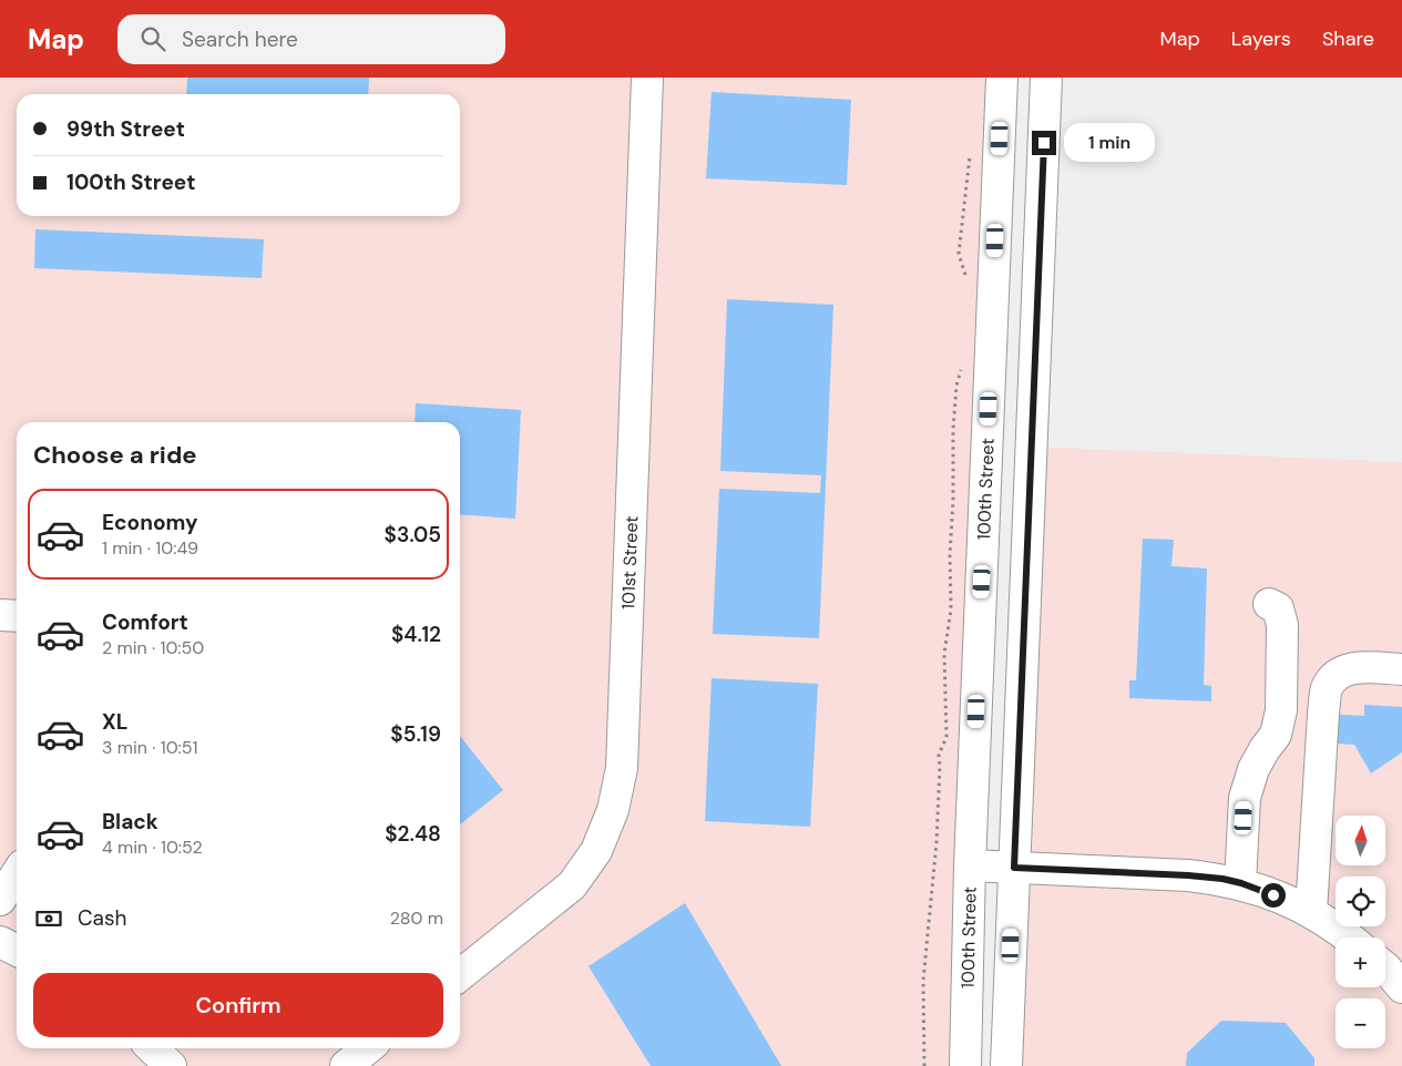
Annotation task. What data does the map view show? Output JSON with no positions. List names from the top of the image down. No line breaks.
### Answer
{"streets":{"main road":["100th Street","101st Street"]},"north":"top","page":{"header":"Map","search":"Search here","nav":["Map","Layers","Share"],"banner":["99th Street","100th Street"],"bubble":"1 min","heading":"Choose a ride","list":[{"name":"Economy","note":"1 min · 10:49","value":"$3.05"},{"name":"Comfort","note":"2 min · 10:50","value":"$4.12"},{"name":"XL","note":"3 min · 10:51","value":"$5.19"},{"name":"Black","note":"4 min · 10:52","value":"$2.48"}],"map_buttons":["+","−"],"pay":["Cash","280 m"],"buttons":"Confirm"}}
